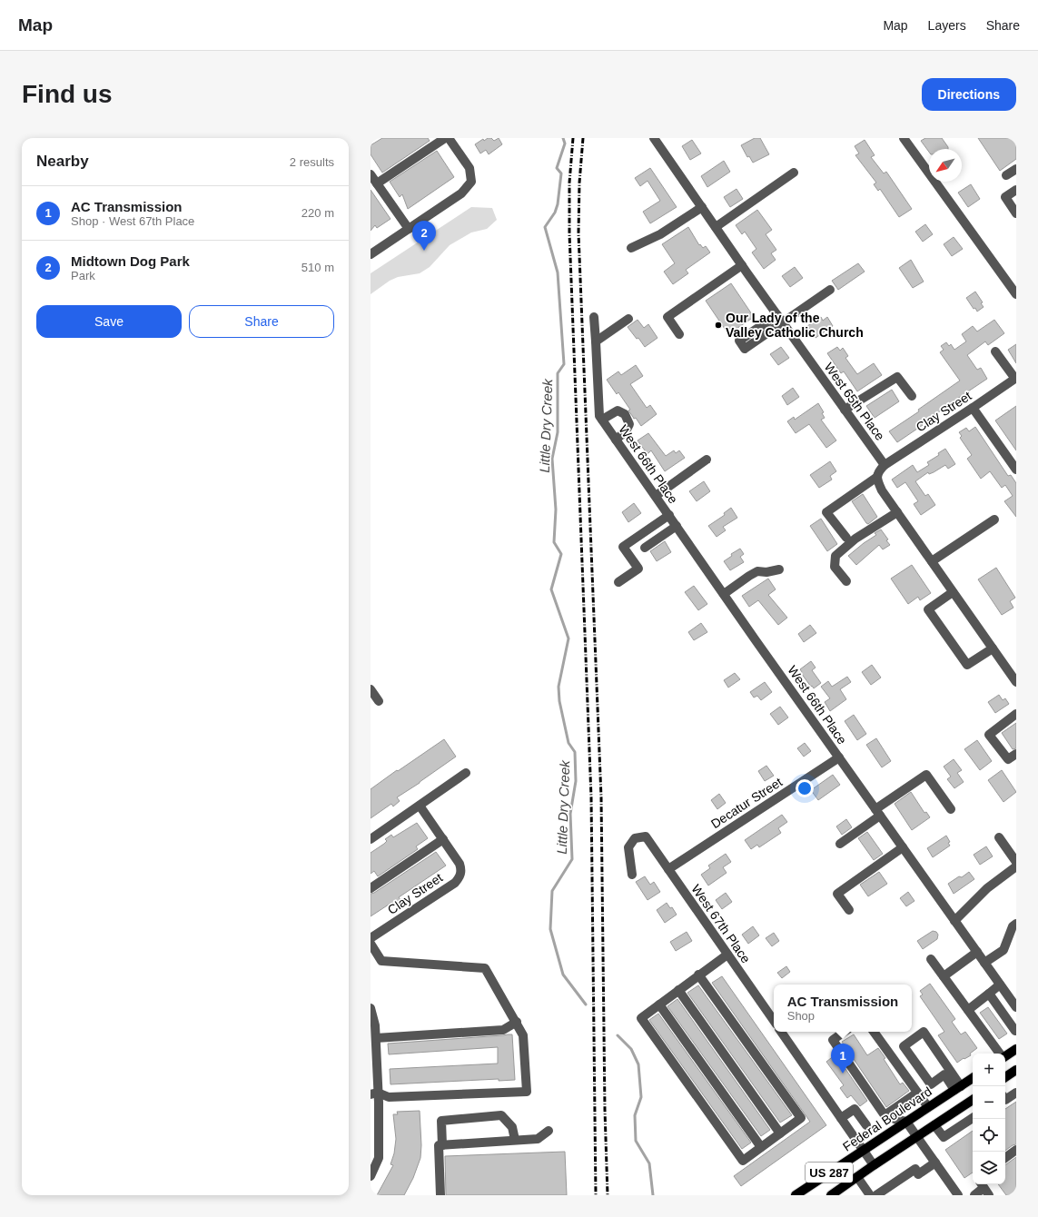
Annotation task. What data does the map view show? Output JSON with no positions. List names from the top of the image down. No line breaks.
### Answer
{"streets":{"main road":["Federal Boulevard","US 287"],"street":["West 65th Place","Clay Street","West 66th Place","Decatur Street","West 67th Place"]},"crossings":[["West 65th Place","Clay Street"],["West 66th Place","Decatur Street"],["Decatur Street","West 67th Place"]],"water":["Little Dry Creek"],"places":["Our Lady of the Valley Catholic Church"],"north":"bottom left","page":{"header":"Map","nav":["Map","Layers","Share"],"buttons":["Directions",["Save","Share"]],"title":"Find us","heading":["Nearby","2 results"],"list":[{"mark":"1","name":"AC Transmission","note":"Shop · West 67th Place","value":"220 m"},{"mark":"2","name":"Midtown Dog Park","note":"Park","value":"510 m"}],"pins":["2","1"],"popup":["AC Transmission","Shop"],"map_buttons":["+","−"]}}
